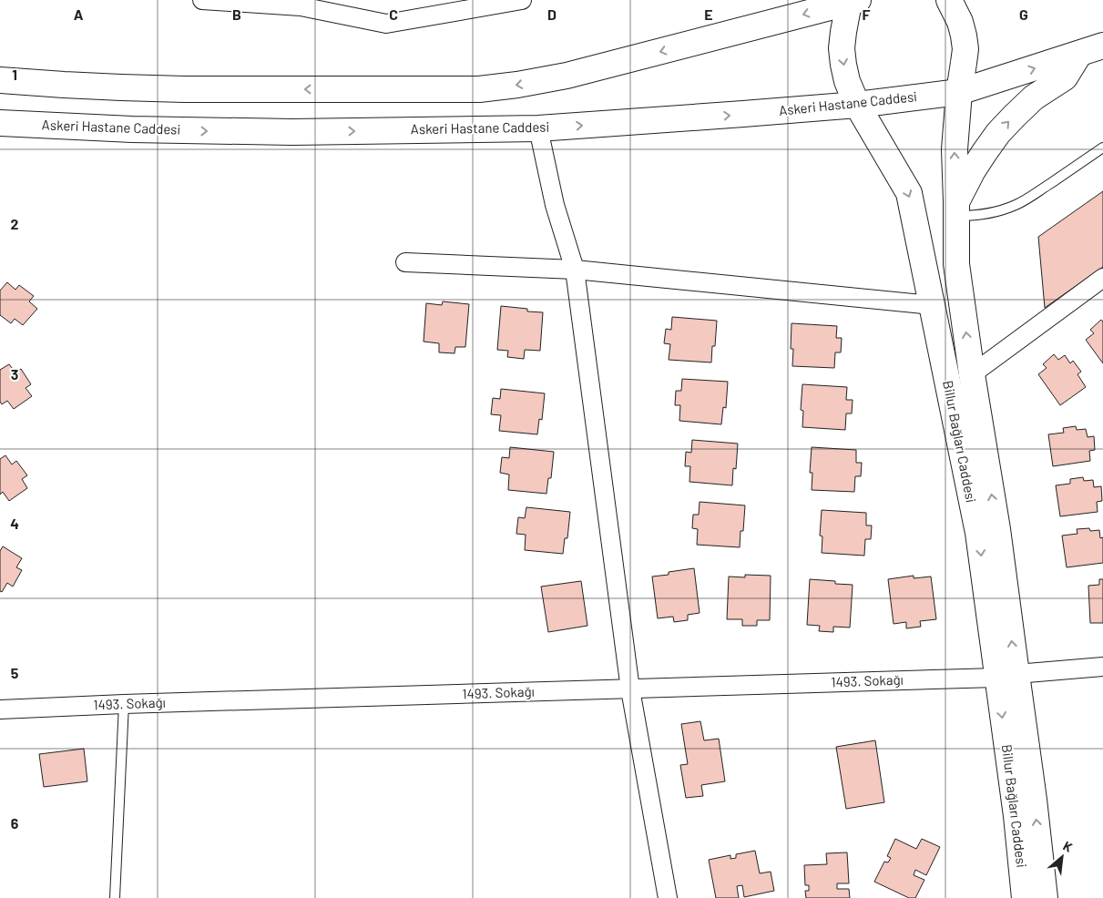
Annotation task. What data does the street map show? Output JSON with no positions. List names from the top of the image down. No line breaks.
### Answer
{"streets":{"street":["Askeri Hastane Caddesi","Billur Bağları Caddesi","1493. Sokağı"]},"crossings":[["Askeri Hastane Caddesi","Billur Bağları Caddesi"],["Billur Bağları Caddesi","1493. Sokağı"]],"north":"top right","grid":{"columns":["A","B","C","D","E","F","G"],"rows":["1","2","3","4","5","6"]}}
